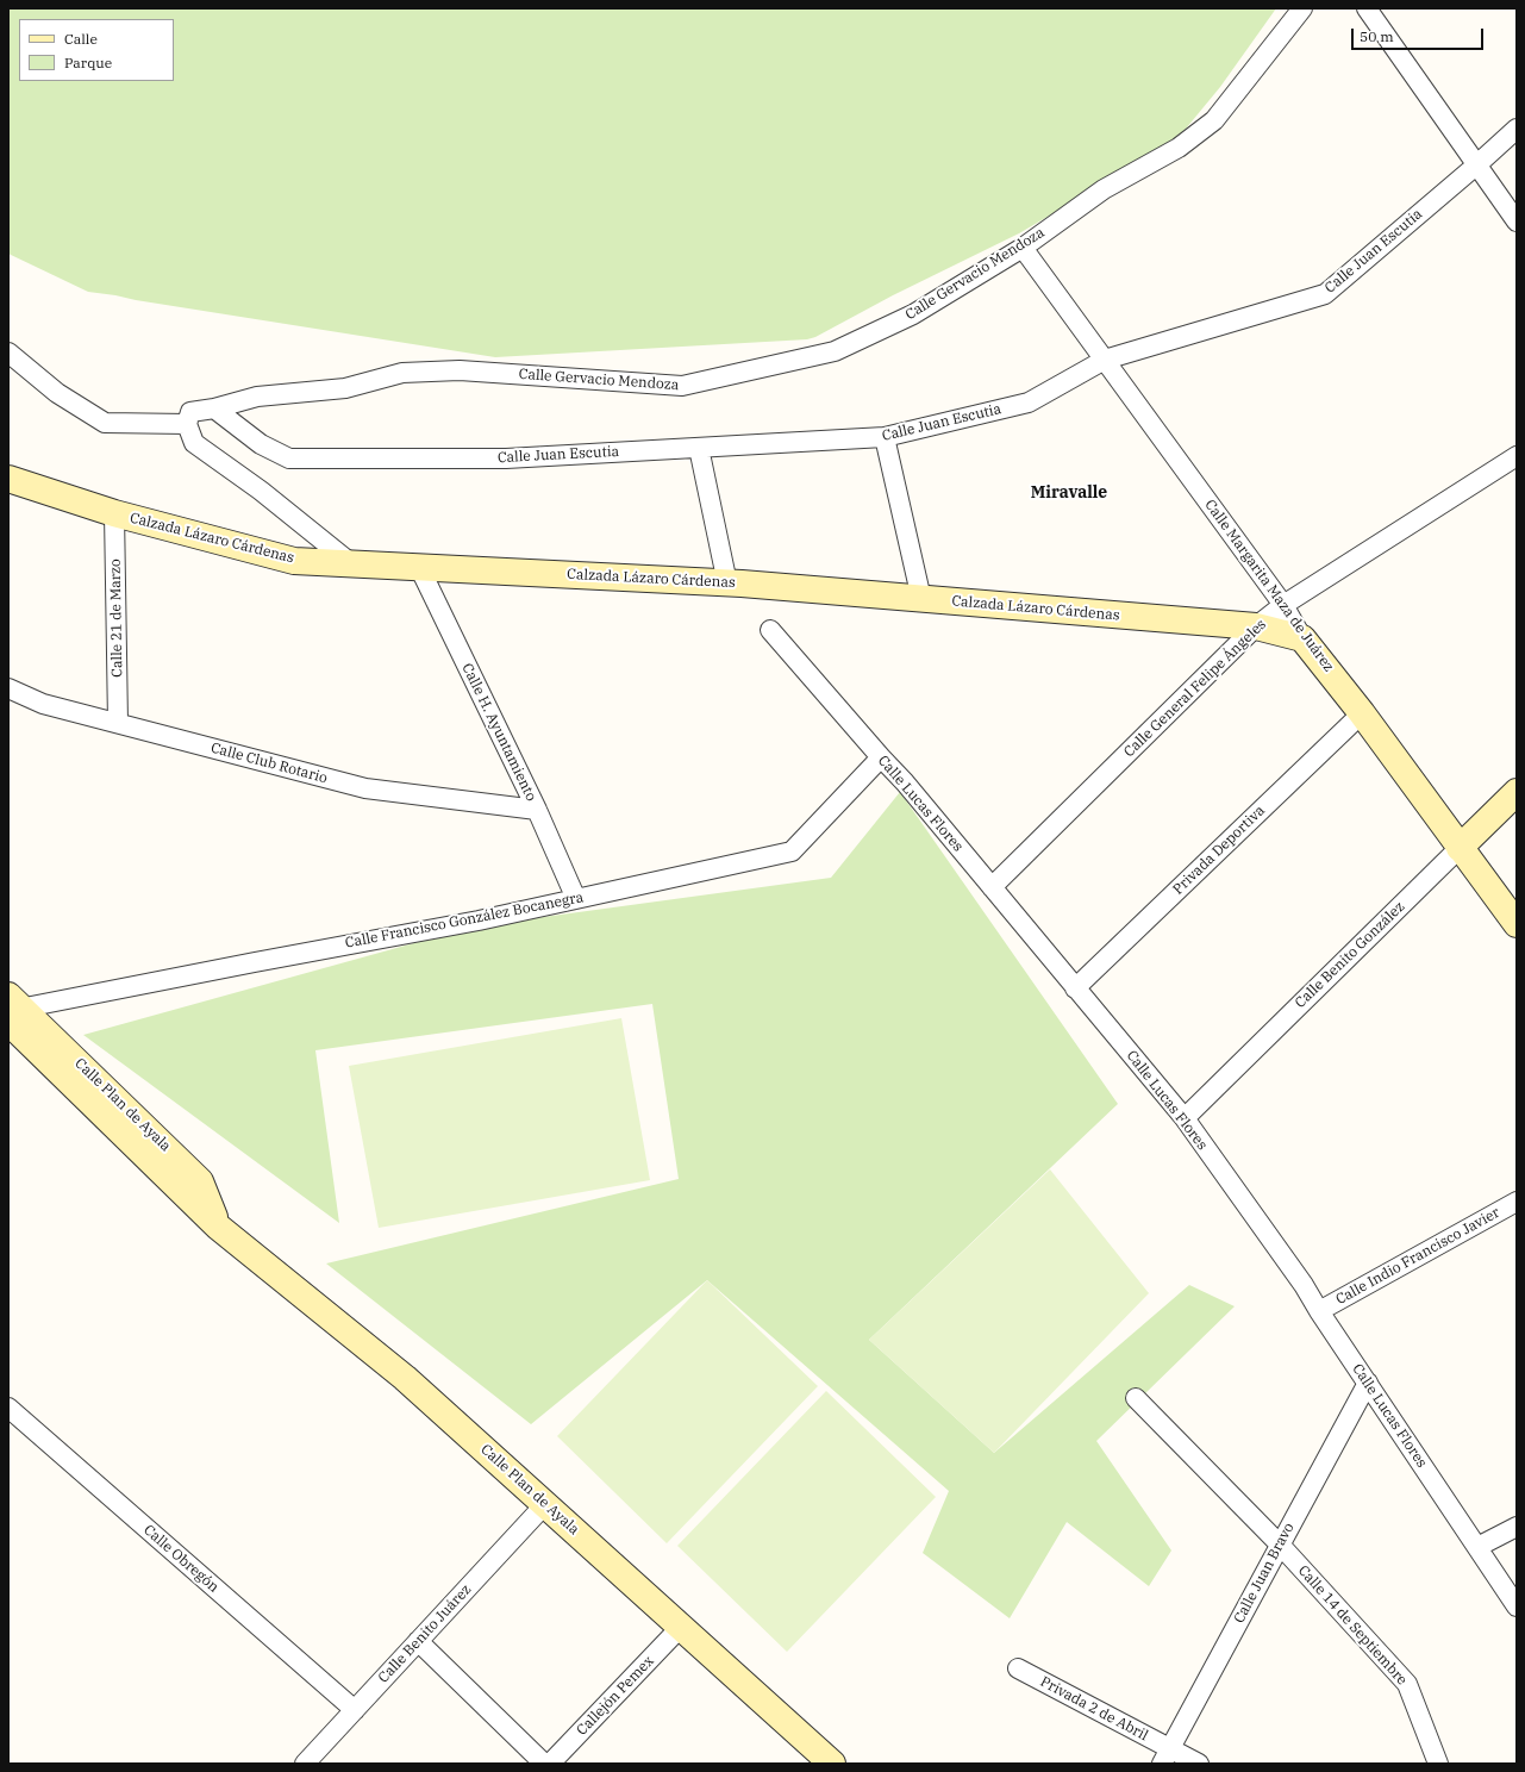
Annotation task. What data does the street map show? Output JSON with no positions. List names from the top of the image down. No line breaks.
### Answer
{"streets":{"street":["Calle Juan Escutia","Calle Gervacio Mendoza","Calzada Lázaro Cárdenas","Calle Margarita Maza de Juárez","Calle 21 de Marzo","Calle General Felipe Ángeles","Calle H. Ayuntamiento","Calle Club Rotario","Calle Lucas Flores","Privada Deportiva","Calle Francisco González Bocanegra","Calle Benito González","Calle Plan de Ayala","Calle Indio Francisco Javier","Calle Obregón","Calle Juan Bravo","Calle 14 de Septiembre","Calle Benito Juárez","Callejón Pemex","Privada 2 de Abril"]},"crossings":[["Calle Juan Escutia","Calle Gervacio Mendoza"],["Calle Juan Escutia","Calle Margarita Maza de Juárez"],["Calle Gervacio Mendoza","Calle Margarita Maza de Juárez"],["Calzada Lázaro Cárdenas","Calle Margarita Maza de Juárez"],["Calzada Lázaro Cárdenas","Calle 21 de Marzo"],["Calzada Lázaro Cárdenas","Calle General Felipe Ángeles"],["Calzada Lázaro Cárdenas","Calle H. Ayuntamiento"],["Calle Margarita Maza de Juárez","Calle General Felipe Ángeles"],["Calle Margarita Maza de Juárez","Privada Deportiva"],["Calle Margarita Maza de Juárez","Calle Benito González"],["Calle 21 de Marzo","Calle Club Rotario"],["Calle General Felipe Ángeles","Calle Lucas Flores"],["Calle H. Ayuntamiento","Calle Club Rotario"],["Calle H. Ayuntamiento","Calle Francisco González Bocanegra"],["Calle Lucas Flores","Privada Deportiva"],["Calle Lucas Flores","Calle Francisco González Bocanegra"],["Calle Lucas Flores","Calle Benito González"],["Calle Lucas Flores","Calle Indio Francisco Javier"],["Calle Lucas Flores","Calle Juan Bravo"],["Calle Francisco González Bocanegra","Calle Plan de Ayala"],["Calle Plan de Ayala","Calle Benito Juárez"],["Calle Plan de Ayala","Callejón Pemex"],["Calle Obregón","Calle Benito Juárez"],["Calle Juan Bravo","Calle 14 de Septiembre"],["Calle Juan Bravo","Privada 2 de Abril"]],"districts":["Miravalle"],"legend":["Calle","Parque"],"scale_bar":"50 m"}
